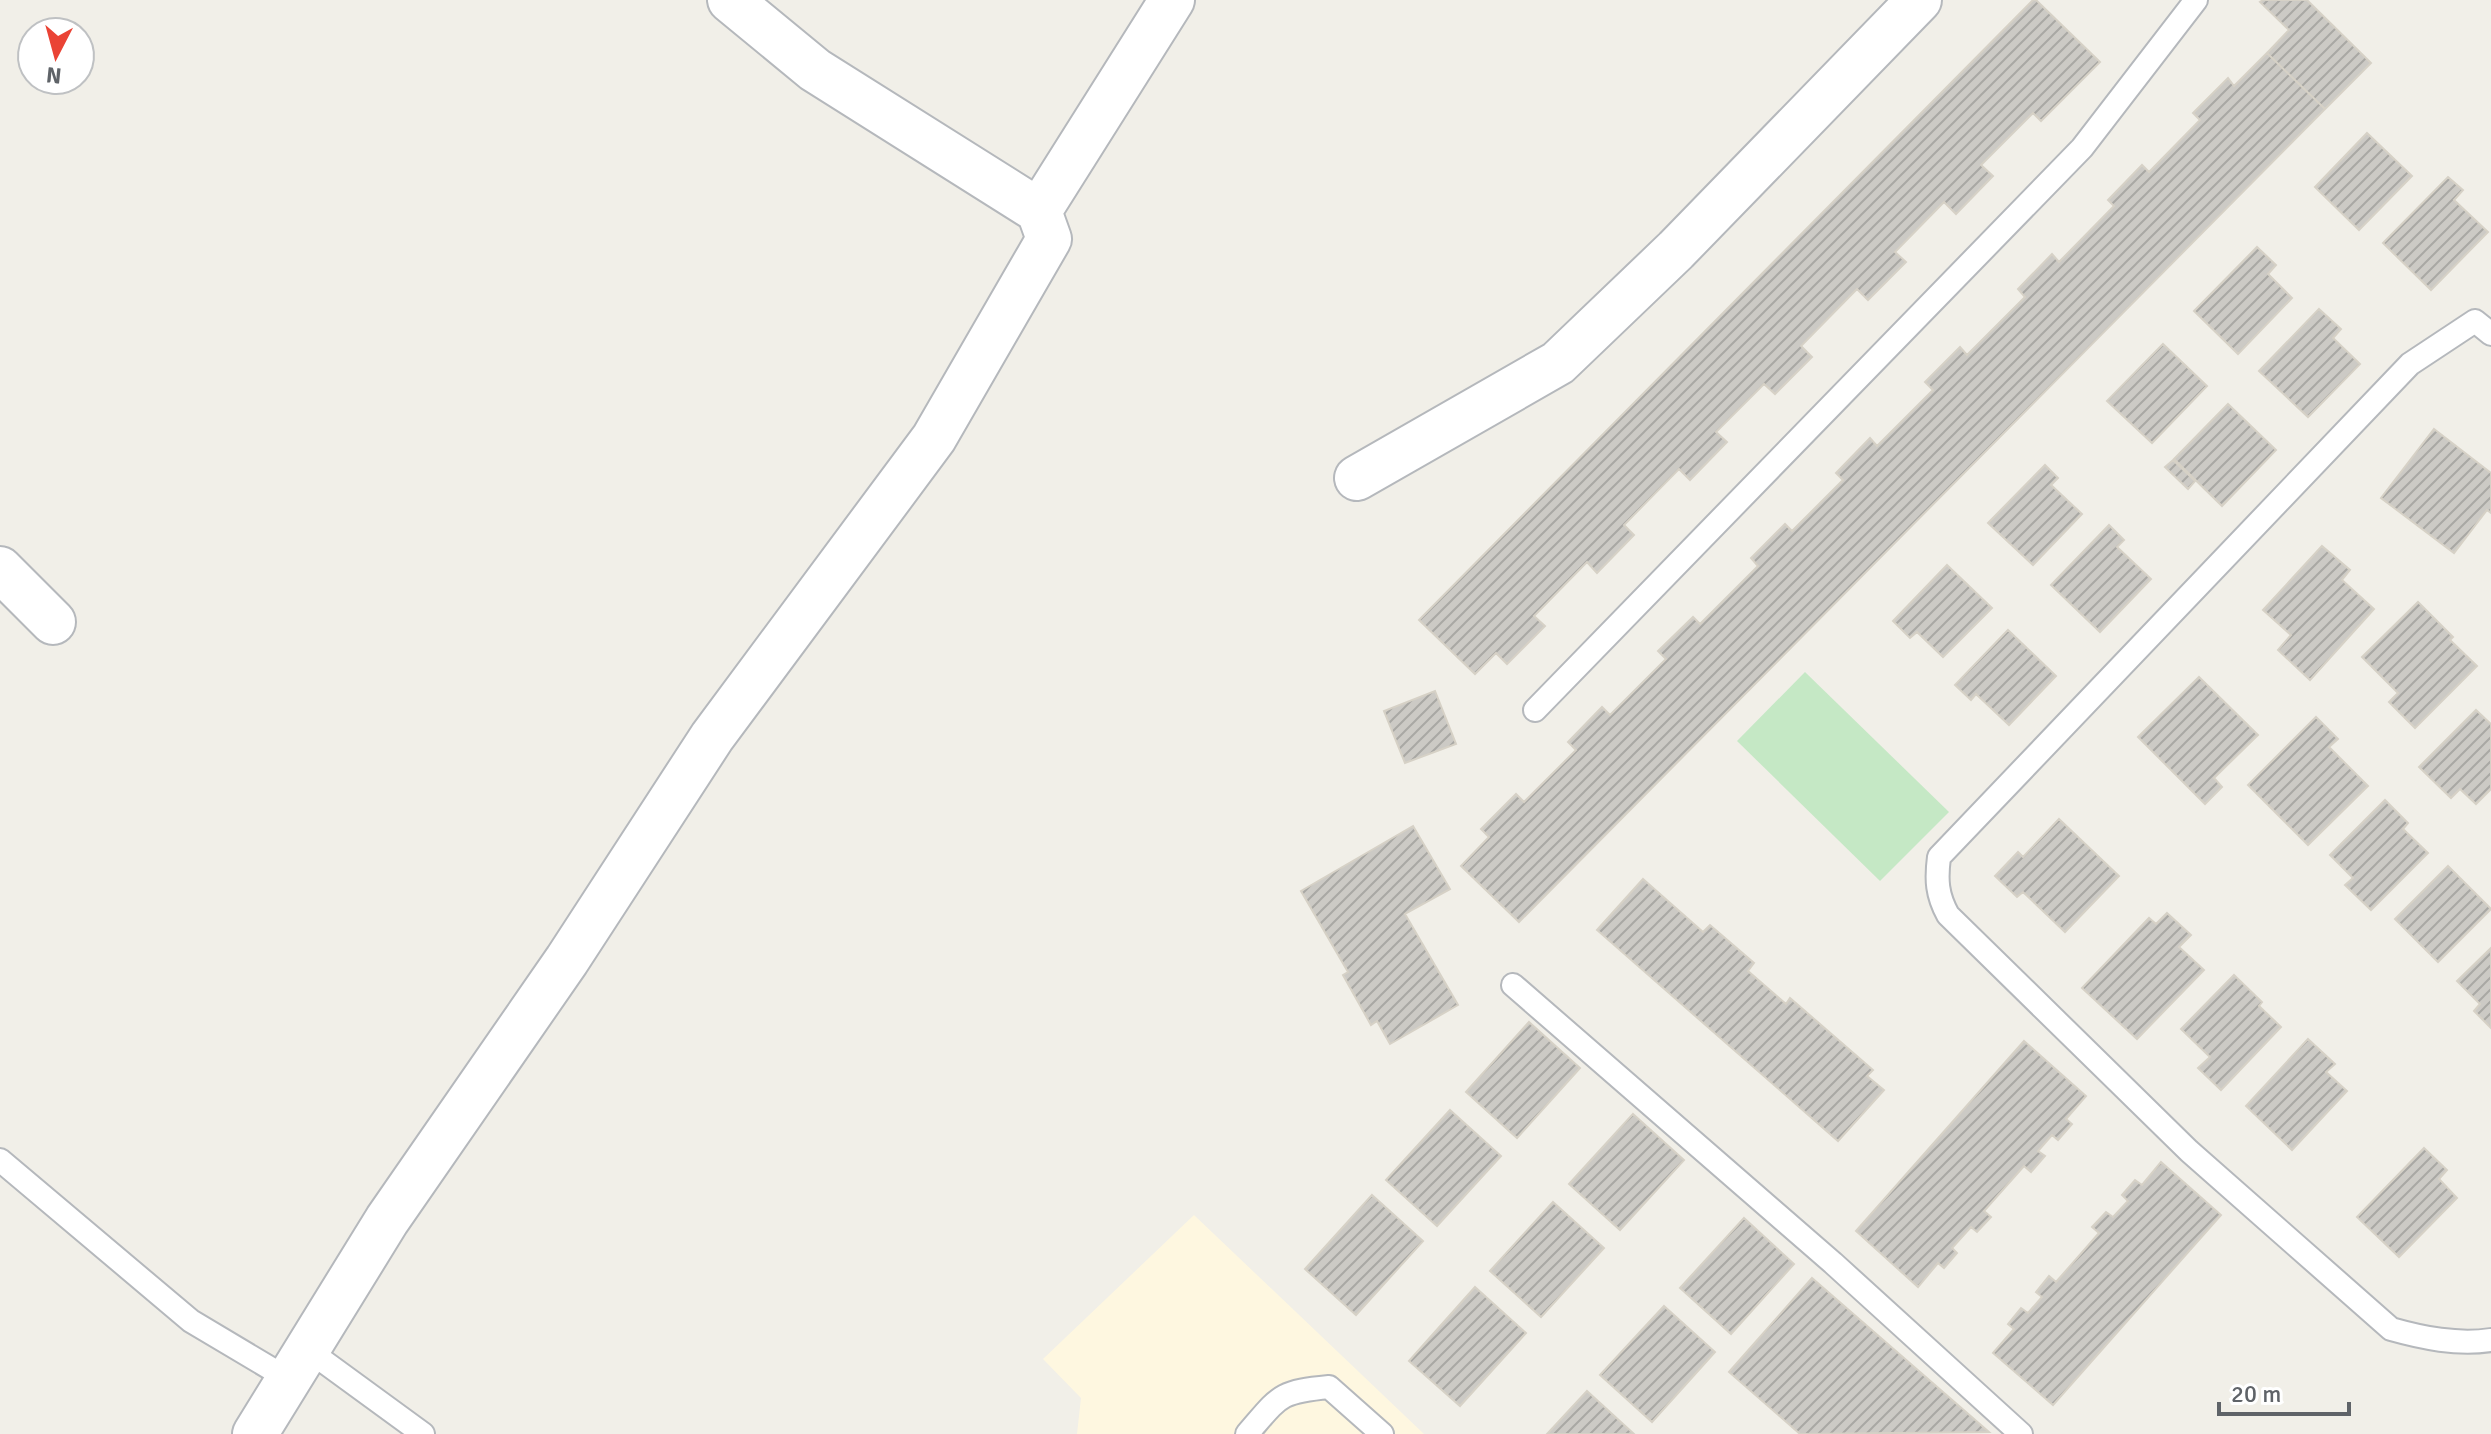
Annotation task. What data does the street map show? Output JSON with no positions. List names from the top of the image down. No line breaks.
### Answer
{"scale_bar":"20 m","north":"bottom"}
